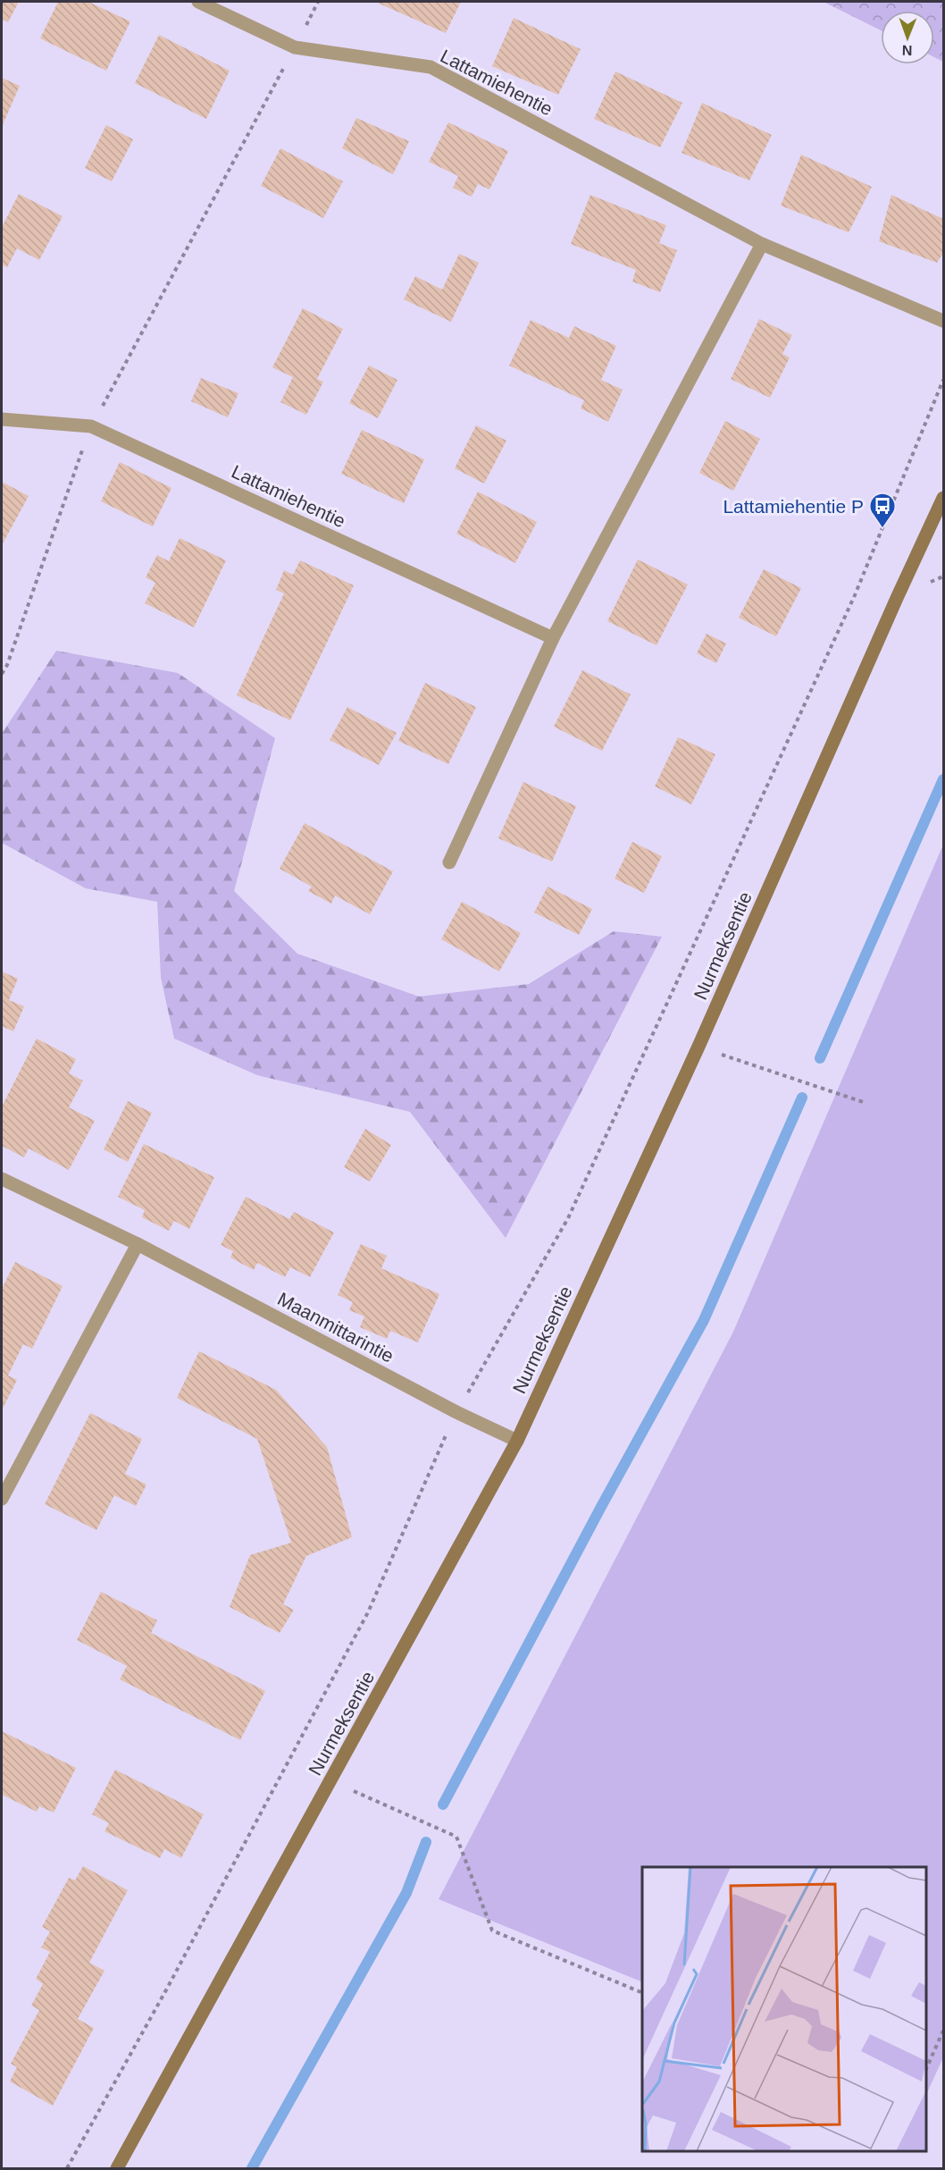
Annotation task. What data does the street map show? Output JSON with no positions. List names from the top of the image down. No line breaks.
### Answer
{"streets":{"street":["Lattamiehentie","Nurmeksentie","Maanmittarintie"]},"crossings":[["Nurmeksentie","Maanmittarintie"]],"places":{"bus stop":["Lattamiehentie P"]},"north":"bottom"}
